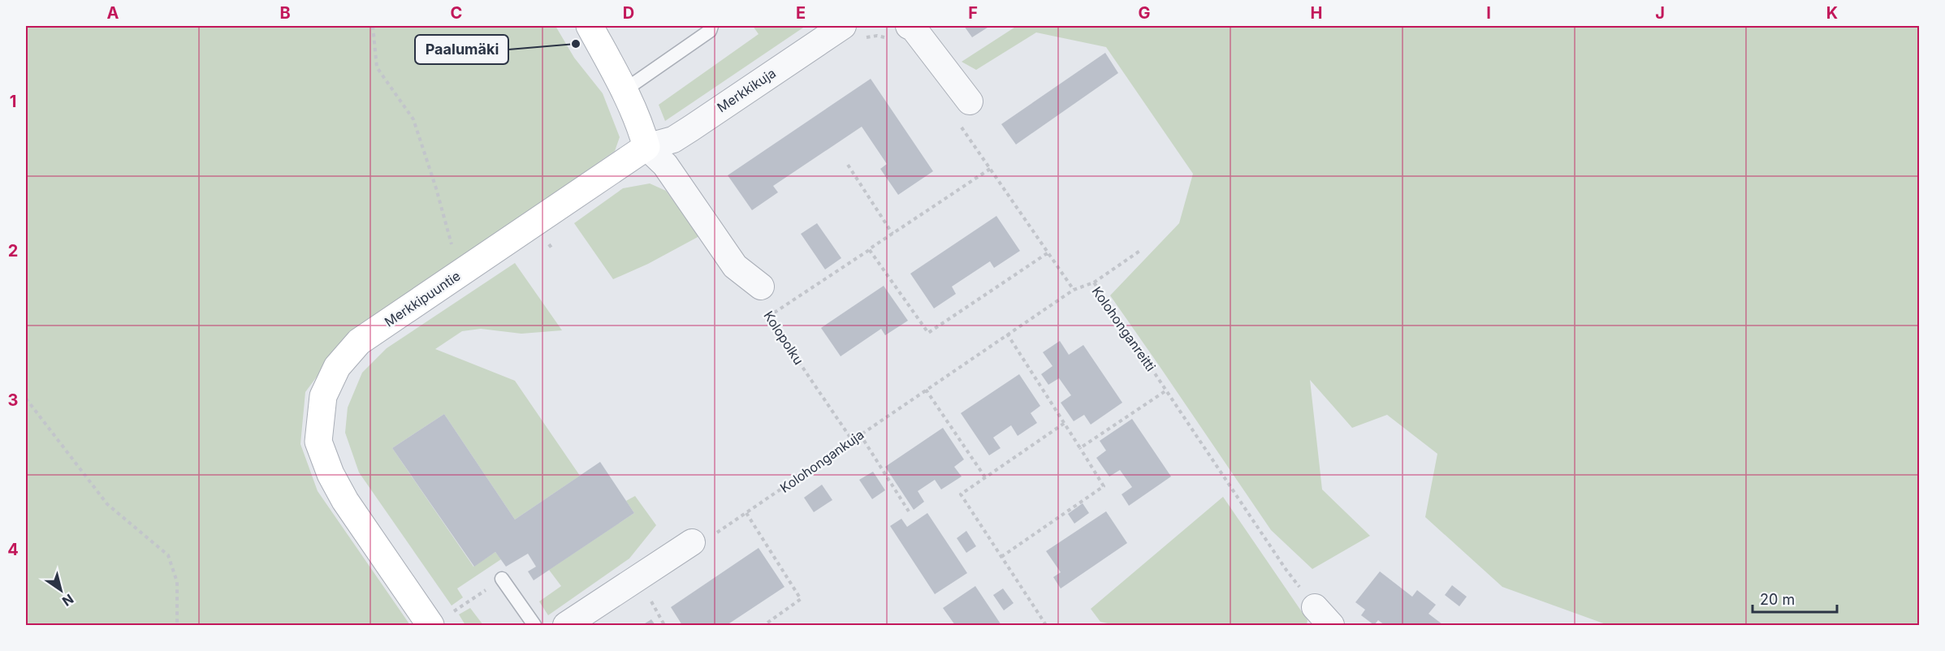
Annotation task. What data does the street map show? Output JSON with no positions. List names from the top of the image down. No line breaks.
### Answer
{"streets":{"street":["Merkkikuja","Merkkipuuntie"],"path":["Kolohonganreitti","Kolopolku","Kolohongankuja"]},"crossings":[["Merkkikuja","Merkkipuuntie"],["Kolohonganreitti","Kolohongankuja"],["Kolopolku","Kolohongankuja"]],"places":["Paalumäki"],"scale_bar":"20 m","north":"bottom right","grid":{"columns":["A","B","C","D","E","F","G","H","I","J","K"],"rows":["1","2","3","4"]}}
